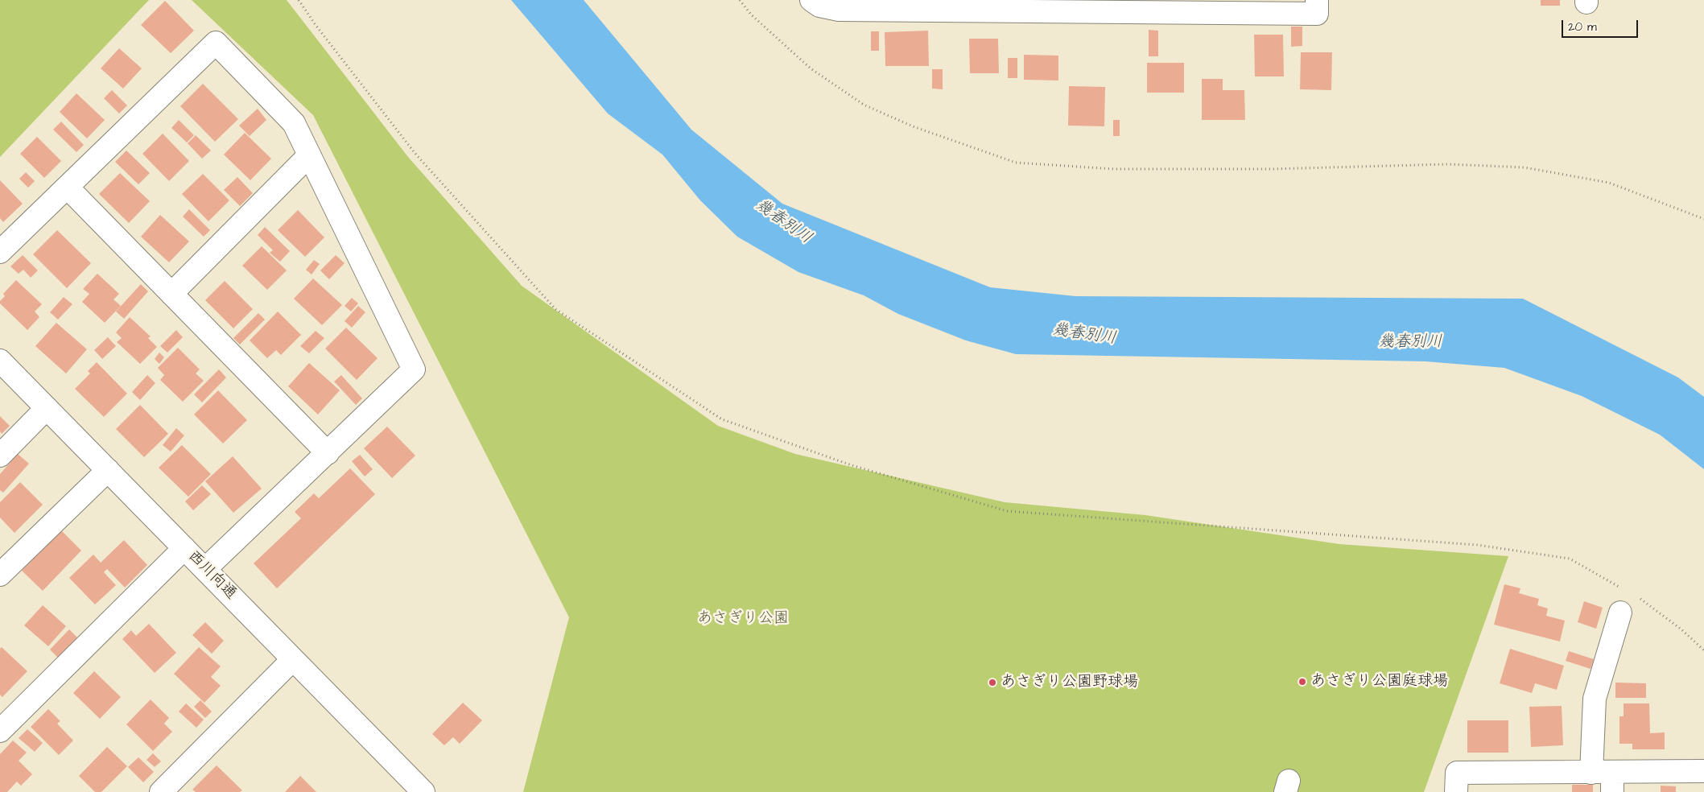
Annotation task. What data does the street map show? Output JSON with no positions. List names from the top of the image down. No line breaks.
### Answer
{"streets":{"street":["西川向通"]},"water":["幾春別川"],"parks":["あさぎり公園"],"places":["あさぎり公園庭球場","あさぎり公園野球場"],"scale_bar":"20 m"}
